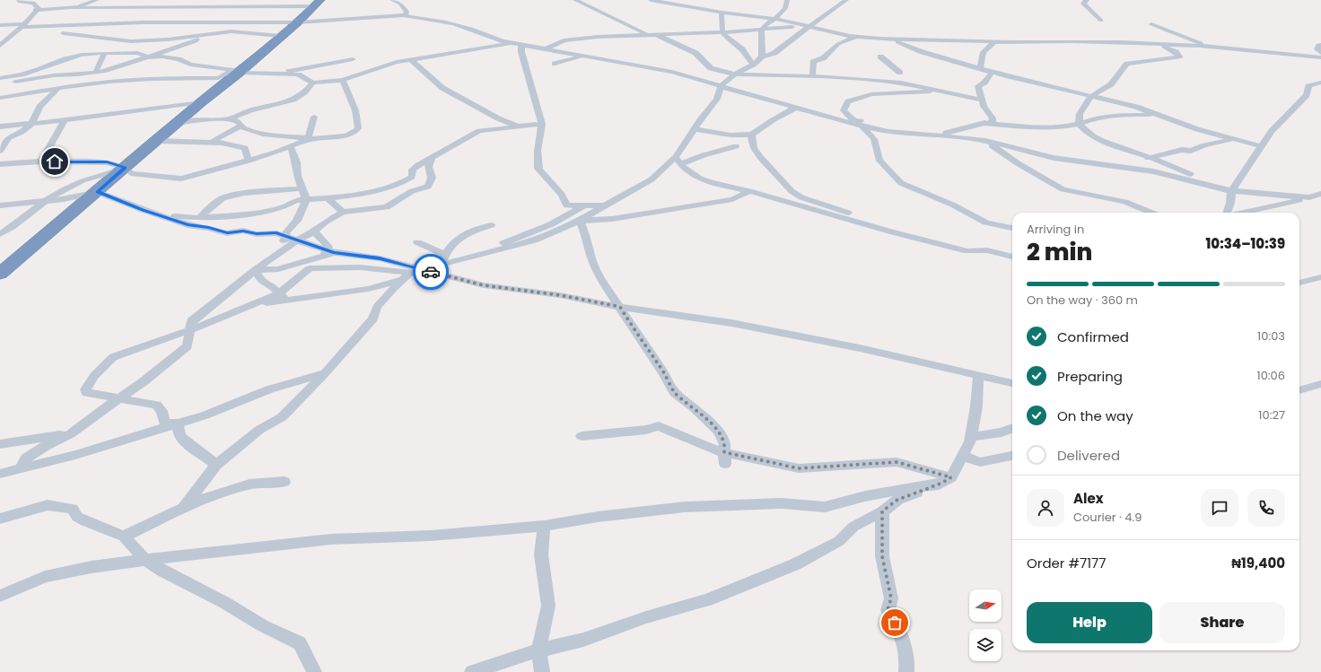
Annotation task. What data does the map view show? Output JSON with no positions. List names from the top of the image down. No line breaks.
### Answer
{"north":"right","page":{"heading":["2 min","Arriving in","10:34–10:39"],"panel":["Alex","Courier · 4.9","Order #7177","₦19,400"],"bar":"On the way · 360 m","list":[["Confirmed","10:03"],["Preparing","10:06"],["On the way","10:27"],"Delivered"],"buttons":["Help","Share"]}}
